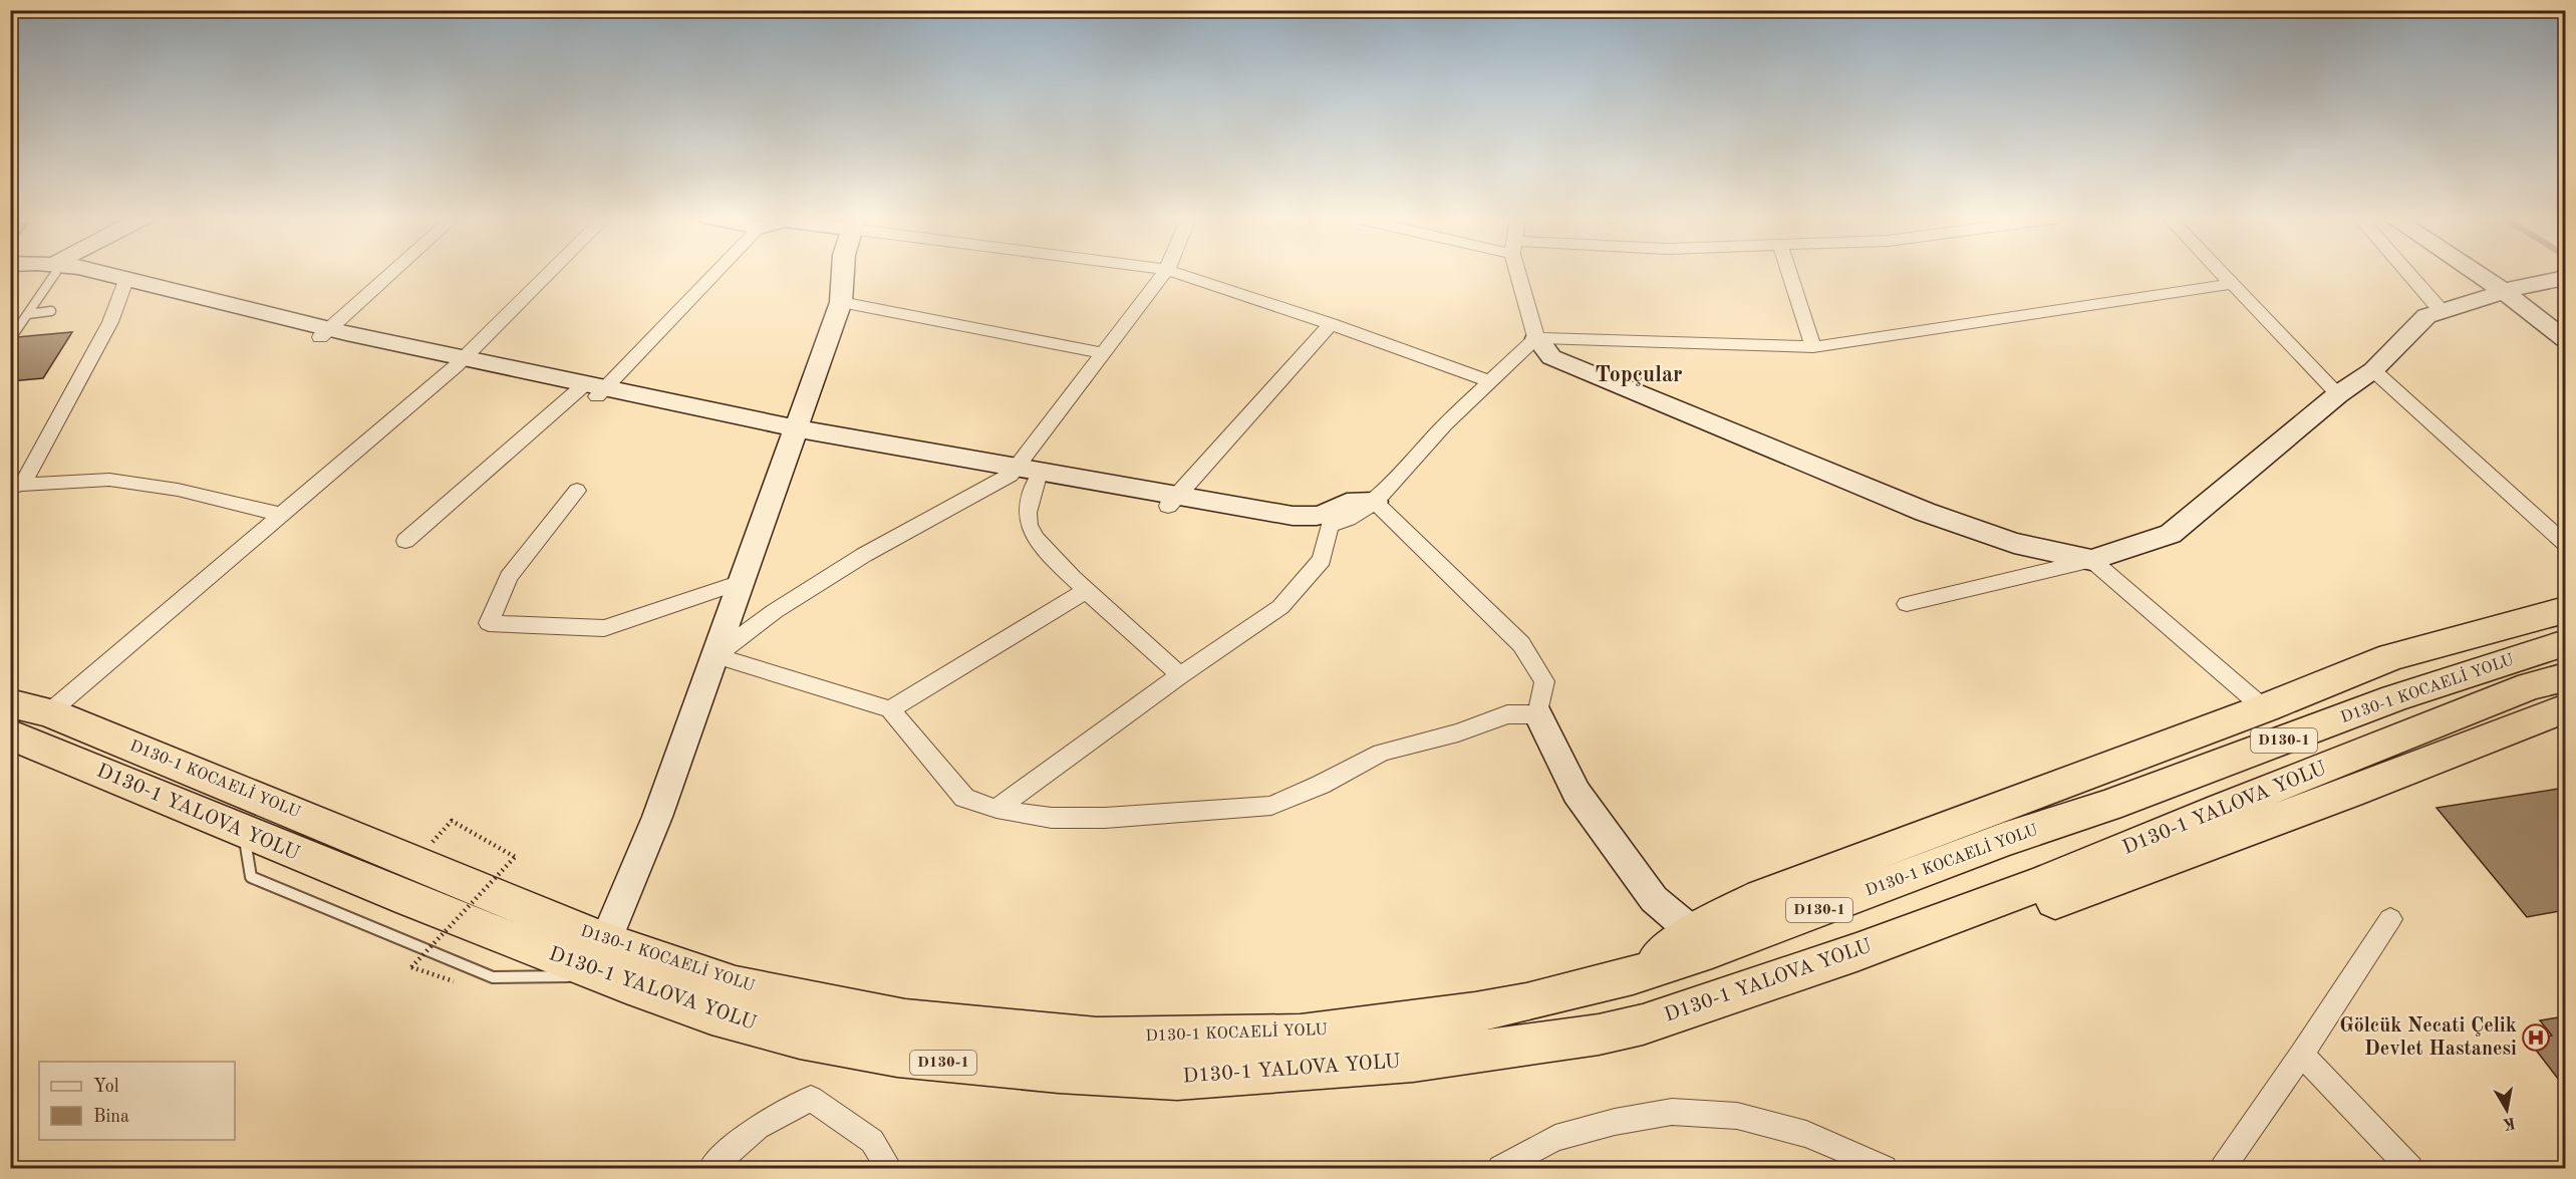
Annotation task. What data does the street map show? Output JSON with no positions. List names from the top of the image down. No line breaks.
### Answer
{"streets":{"highway":["D130-1 KOCAELİ YOLU","D130-1","D130-1 YALOVA YOLU"]},"crossings":[["D130-1 KOCAELİ YOLU","D130-1 YALOVA YOLU"]],"districts":["Topçular"],"places":{"hospital":["Gölcük Necati Çelik Devlet Hastanesi"]},"legend":["Yol","Bina"],"north":"bottom"}
